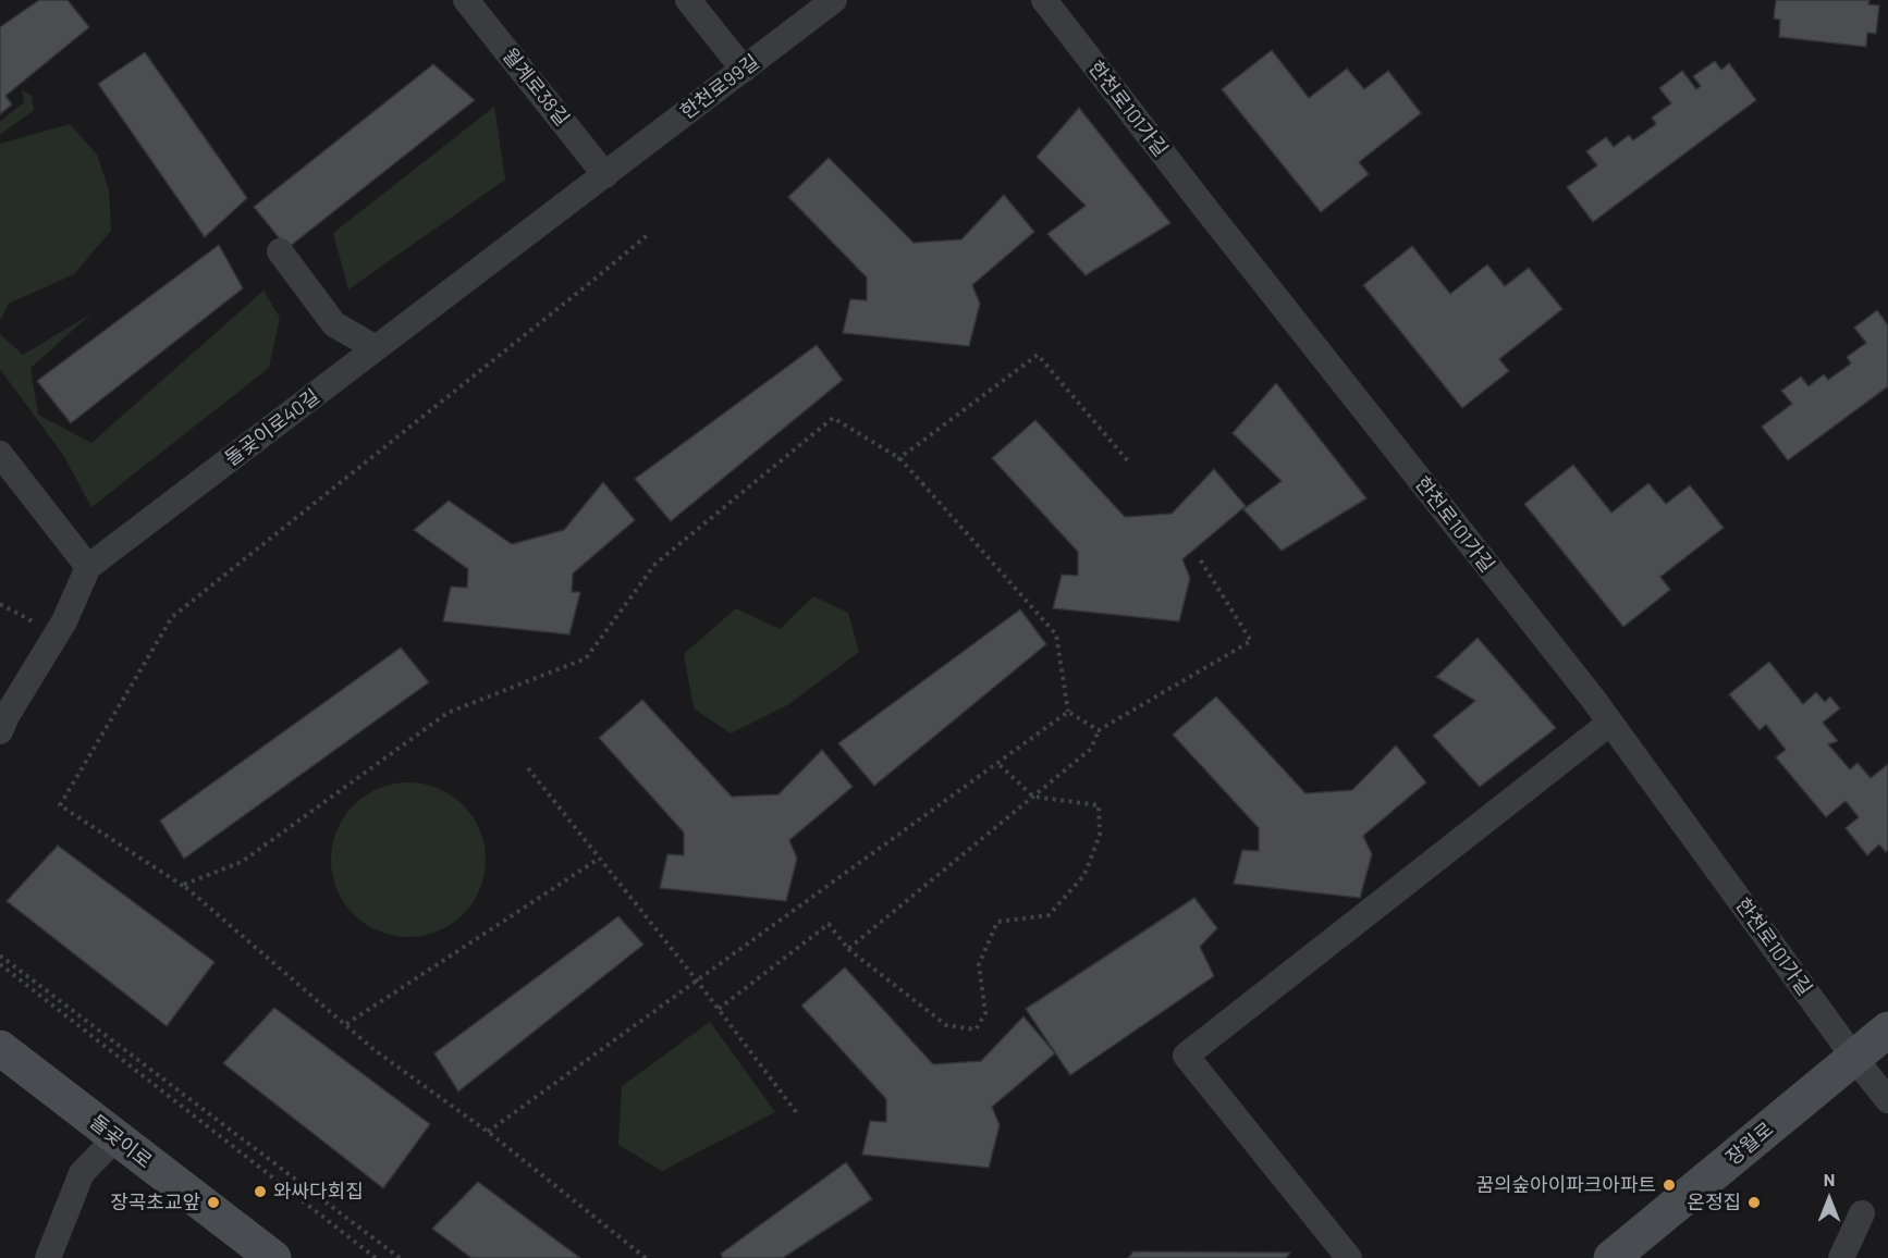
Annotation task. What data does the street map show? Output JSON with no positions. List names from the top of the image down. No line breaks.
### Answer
{"streets":{"street":["월계로38길","한천로99길","한천로101가길","돌곶이로40길","돌곶이로","장월로"]},"crossings":[["월계로38길","한천로99길"],["월계로38길","돌곶이로40길"],["한천로99길","돌곶이로40길"],["한천로101가길","장월로"]],"places":["꿈의숲아이파크아파트","와싸다회집","장곡초교앞","온정집"],"north":"top"}
